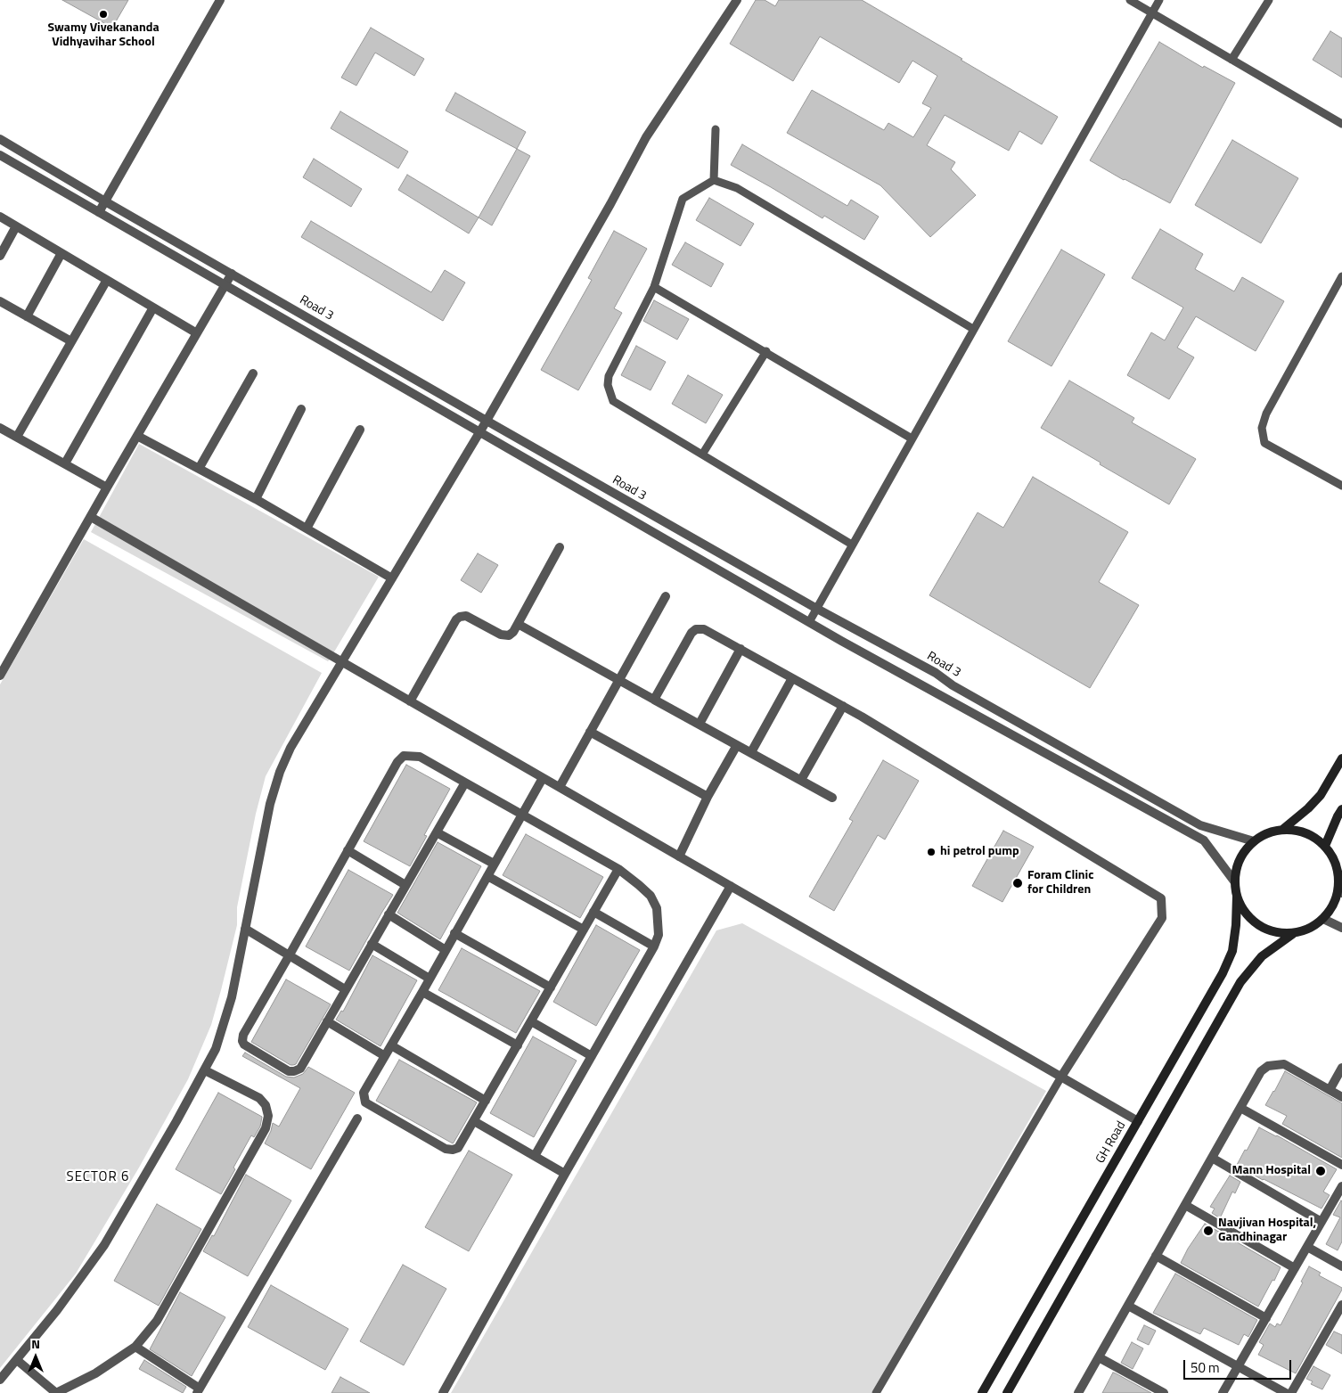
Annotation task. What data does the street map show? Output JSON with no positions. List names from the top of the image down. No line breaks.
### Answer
{"streets":{"main road":["GH Road"],"street":["Road 3"]},"crossings":[["Road 3","GH Road"]],"districts":["SECTOR 6"],"places":["Swamy Vivekananda Vidhyavihar School","hi petrol pump","Foram Clinic for Children","Mann Hospital","Navjivan Hospital, Gandhinagar"],"scale_bar":"50 m","north":"top"}
